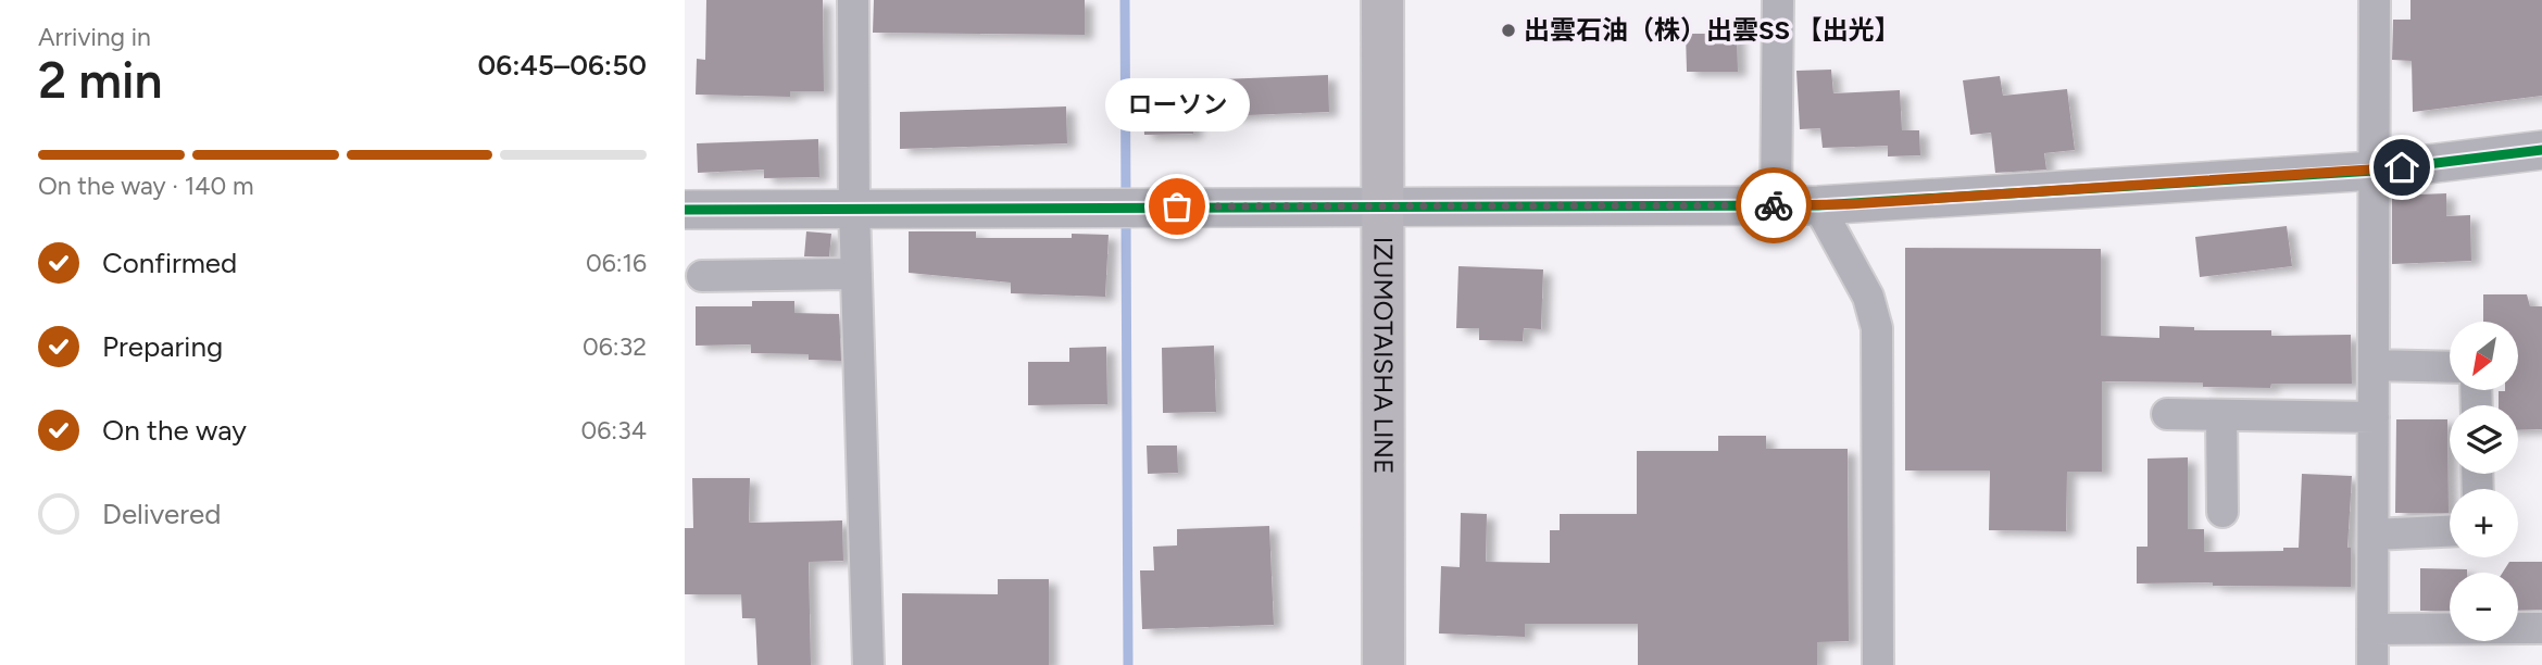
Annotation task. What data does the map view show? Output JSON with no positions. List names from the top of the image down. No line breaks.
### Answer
{"streets":{"main road":["IZUMOTAISHA LINE"]},"places":["出雲石油（株）出雲SS 【出光】","ローソン"],"north":"bottom left","page":{"heading":["2 min","Arriving in","06:45–06:50"],"bubble":"ローソン","bar":"On the way · 140 m","list":[["Confirmed","06:16"],["Preparing","06:32"],["On the way","06:34"],"Delivered"],"map_buttons":["+","−"]}}
